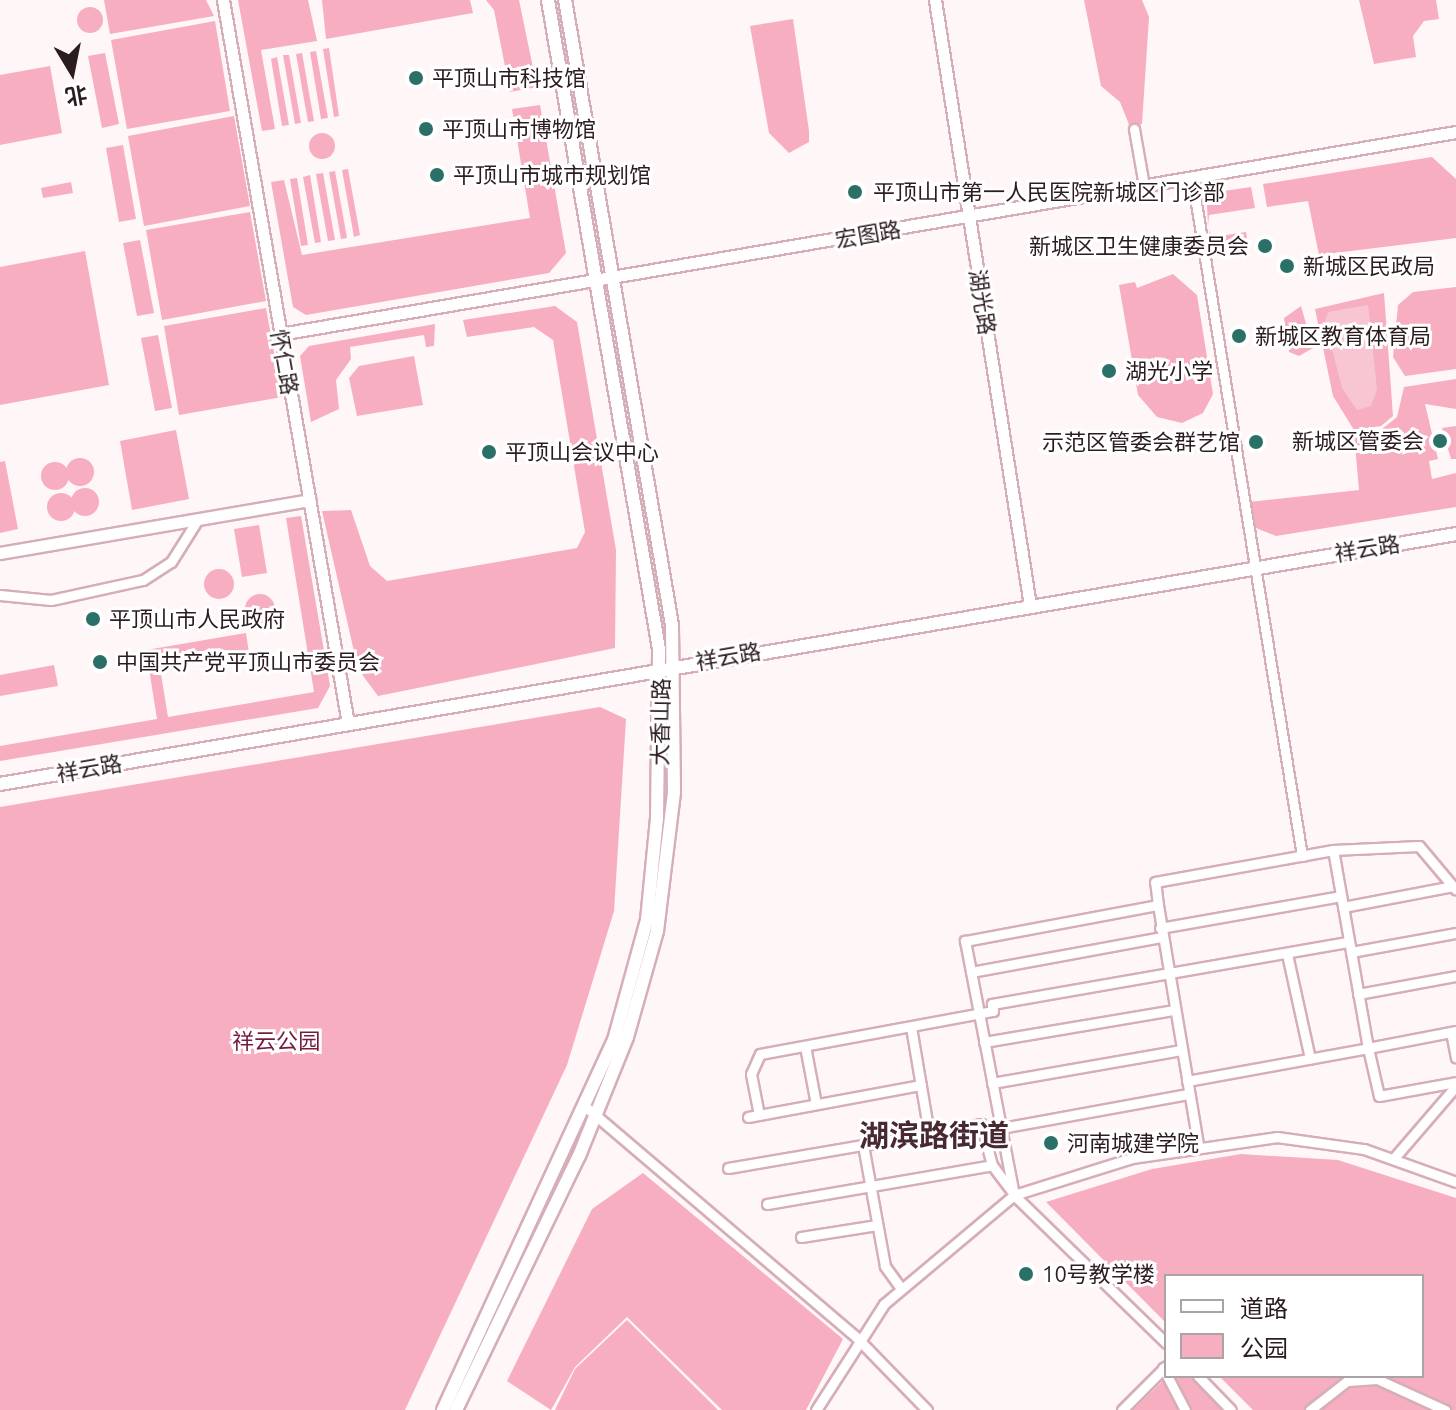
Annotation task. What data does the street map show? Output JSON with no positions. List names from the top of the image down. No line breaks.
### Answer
{"streets":{"main road":["祥云路","大香山路"],"street":["宏图路","湖光路","怀仁路"]},"crossings":[["宏图路","湖光路"],["宏图路","怀仁路"],["宏图路","大香山路"],["湖光路","祥云路"],["怀仁路","祥云路"],["祥云路","大香山路"]],"districts":["湖滨路街道"],"parks":["祥云公园"],"places":["平顶山市科技馆","平顶山市博物馆","平顶山市城市规划馆","平顶山市第一人民医院新城区门诊部","新城区卫生健康委员会","新城区民政局","新城区教育体育局","湖光小学","新城区管委会","示范区管委会群艺馆","平顶山会议中心","平顶山市人民政府","中国共产党平顶山市委员会","河南城建学院","10号教学楼"],"legend":["道路","公园"],"north":"bottom"}
